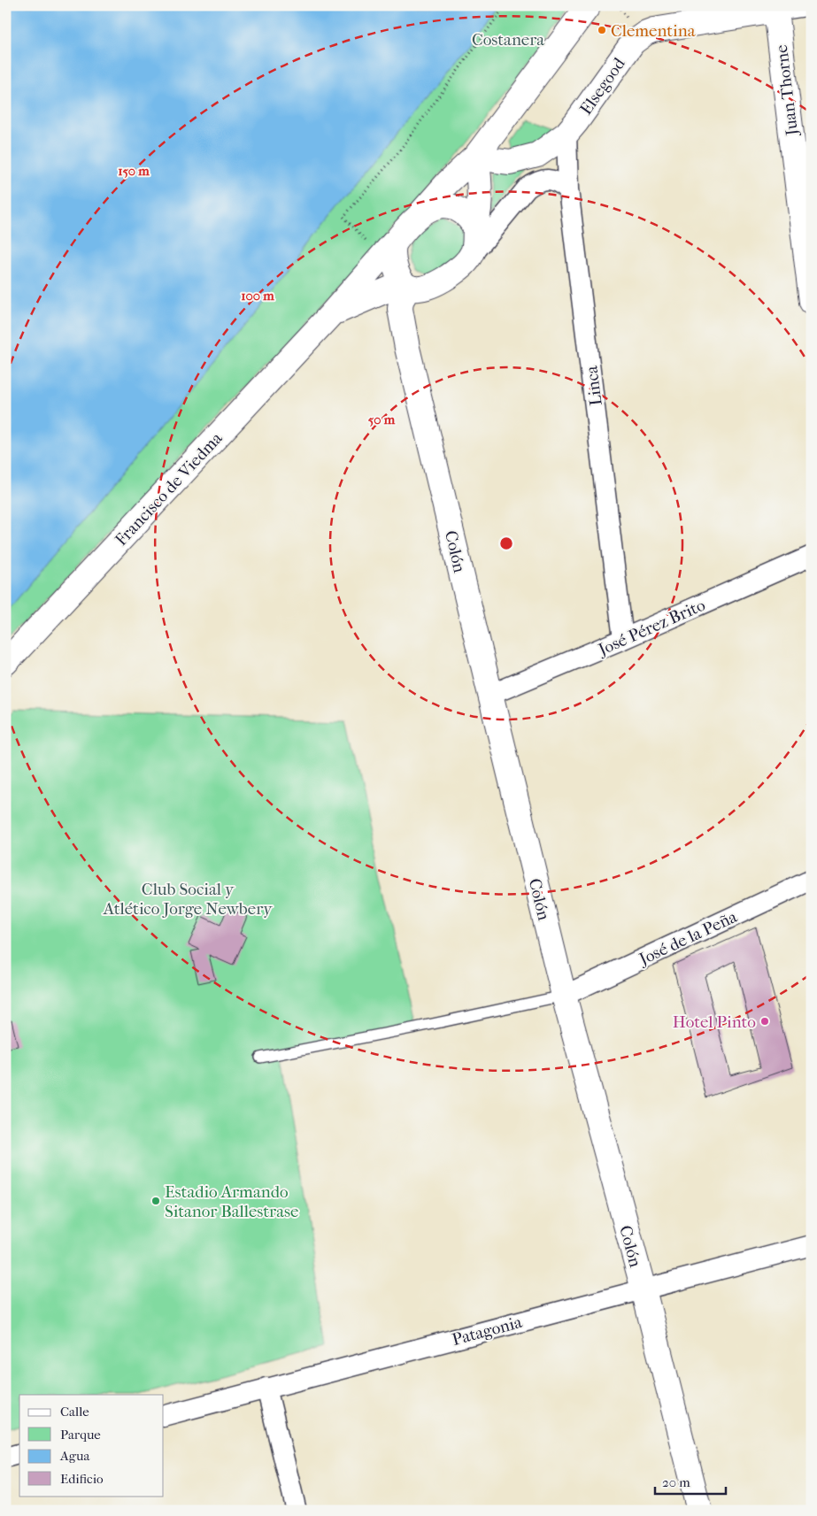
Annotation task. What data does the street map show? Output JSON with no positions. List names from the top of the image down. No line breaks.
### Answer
{"streets":{"street":["Elsegood","Juan Thorne","Linca","Francisco de Viedma","Colón","José Pérez Brito","José de la Peña","Patagonia"]},"crossings":[["Elsegood","Juan Thorne"],["Elsegood","Linca"],["Elsegood","Francisco de Viedma"],["Linca","José Pérez Brito"],["Francisco de Viedma","Colón"],["Colón","José Pérez Brito"],["Colón","José de la Peña"],["Colón","Patagonia"]],"parks":["Costanera","Club Social y Atlético Jorge Newbery"],"places":["Clementina","Hotel Pinto","Estadio Armando Sitanor Ballestrase"],"legend":["Calle","Parque","Agua","Edificio"],"scale_bar":"20 m","rings":["150 m","100 m","50 m"]}
